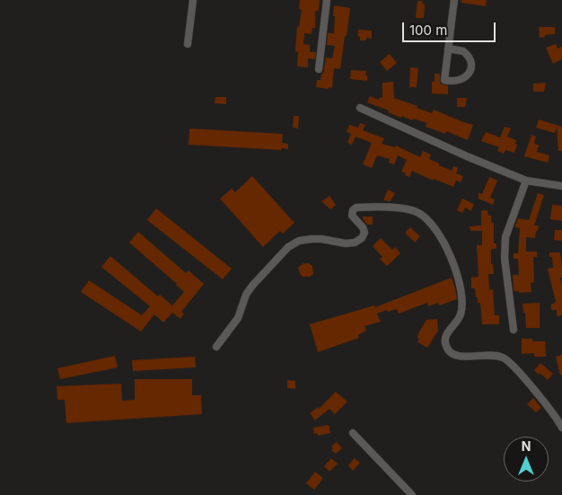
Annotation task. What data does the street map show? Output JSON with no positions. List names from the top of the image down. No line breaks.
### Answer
{"scale_bar":"100 m","north":"top"}
